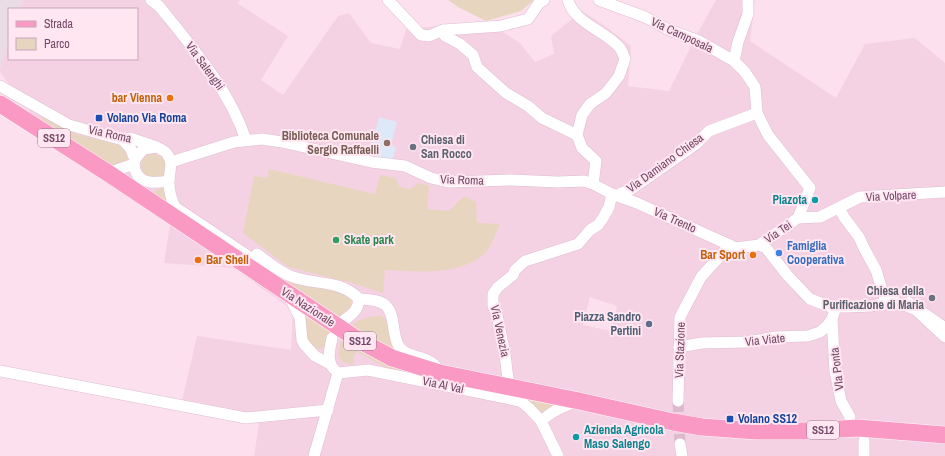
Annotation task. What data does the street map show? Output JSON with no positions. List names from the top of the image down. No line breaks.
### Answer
{"streets":{"main road":["SS12","Via Nazionale"],"street":["Via Camposala","Via Salenghi","Via Roma","Via Damiano Chiesa","Via Volpare","Via Trento","Via Tei","Via Venezia","Via Viate","Via Stazione","VIa Ponta","Via Al Val"]},"crossings":[["Via Camposala","Via Damiano Chiesa"],["Via Camposala","Via Tei"],["Via Salenghi","Via Roma"],["Via Roma","Via Trento"],["Via Damiano Chiesa","Via Trento"],["Via Damiano Chiesa","Via Venezia"],["Via Volpare","Via Tei"],["Via Trento","Via Tei"],["Via Trento","Via Venezia"],["Via Trento","Via Stazione"],["Via Nazionale","Via Venezia"],["Via Viate","Via Stazione"],["Via Viate","VIa Ponta"]],"places":{"other":["bar Vienna","Biblioteca Comunale Sergio Raffaelli","Chiesa di San Rocco","Piazota","Skate park","Famiglia Cooperativa","Bar Sport","Bar Shell","Chiesa della Purificazione di Maria","Piazza Sandro Pertini","Azienda Agricola Maso Salengo"],"transit":["Volano Via Roma","Volano SS12"]},"legend":["Strada","Parco"]}
